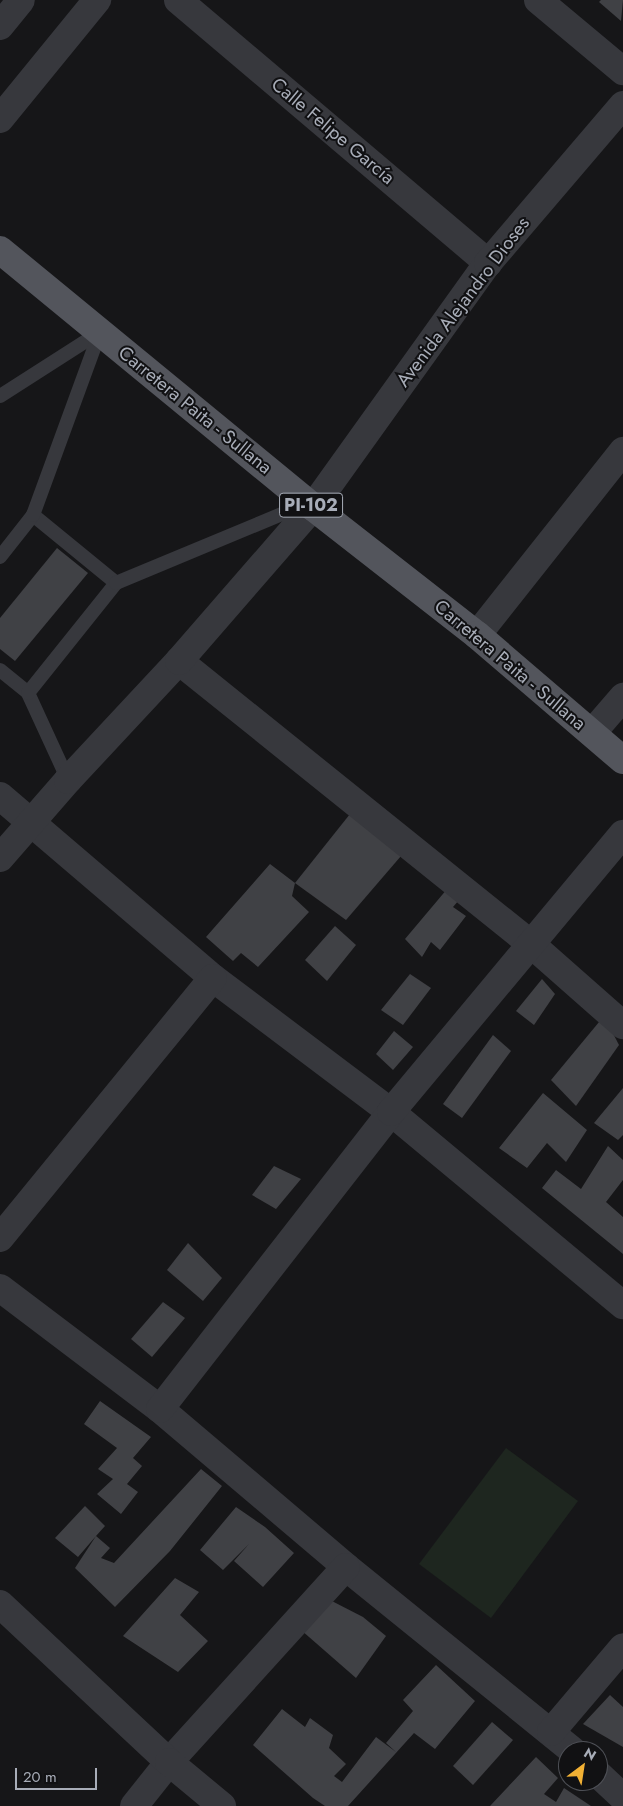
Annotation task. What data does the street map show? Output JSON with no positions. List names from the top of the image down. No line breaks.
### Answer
{"streets":{"main road":["Carretera Paita - Sullana","PI-102"],"street":["Calle Felipe García","Avenida Alejandro Dioses"]},"crossings":[["Calle Felipe García","Avenida Alejandro Dioses"],["Avenida Alejandro Dioses","Carretera Paita - Sullana"]],"scale_bar":"20 m","north":"top right"}
